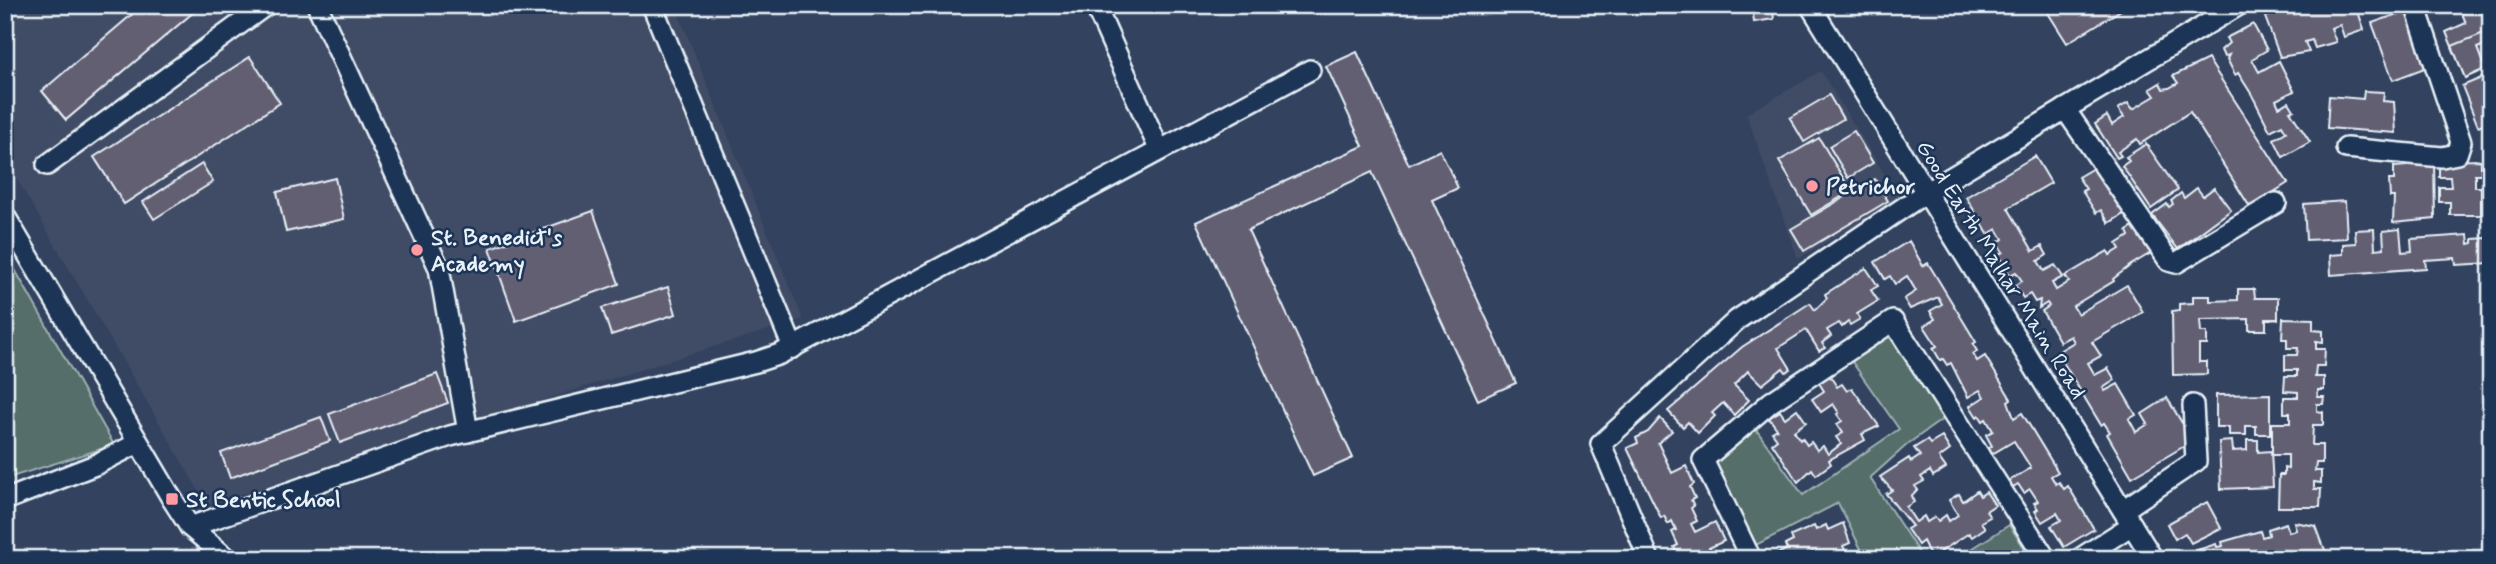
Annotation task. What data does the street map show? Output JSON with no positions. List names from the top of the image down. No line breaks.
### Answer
{"streets":{"street":["Good Earth Malhar Main Road"]},"places":{"other":["Petrichor","St. Benedict's Academy"],"transit":["St Bentic School"]}}
